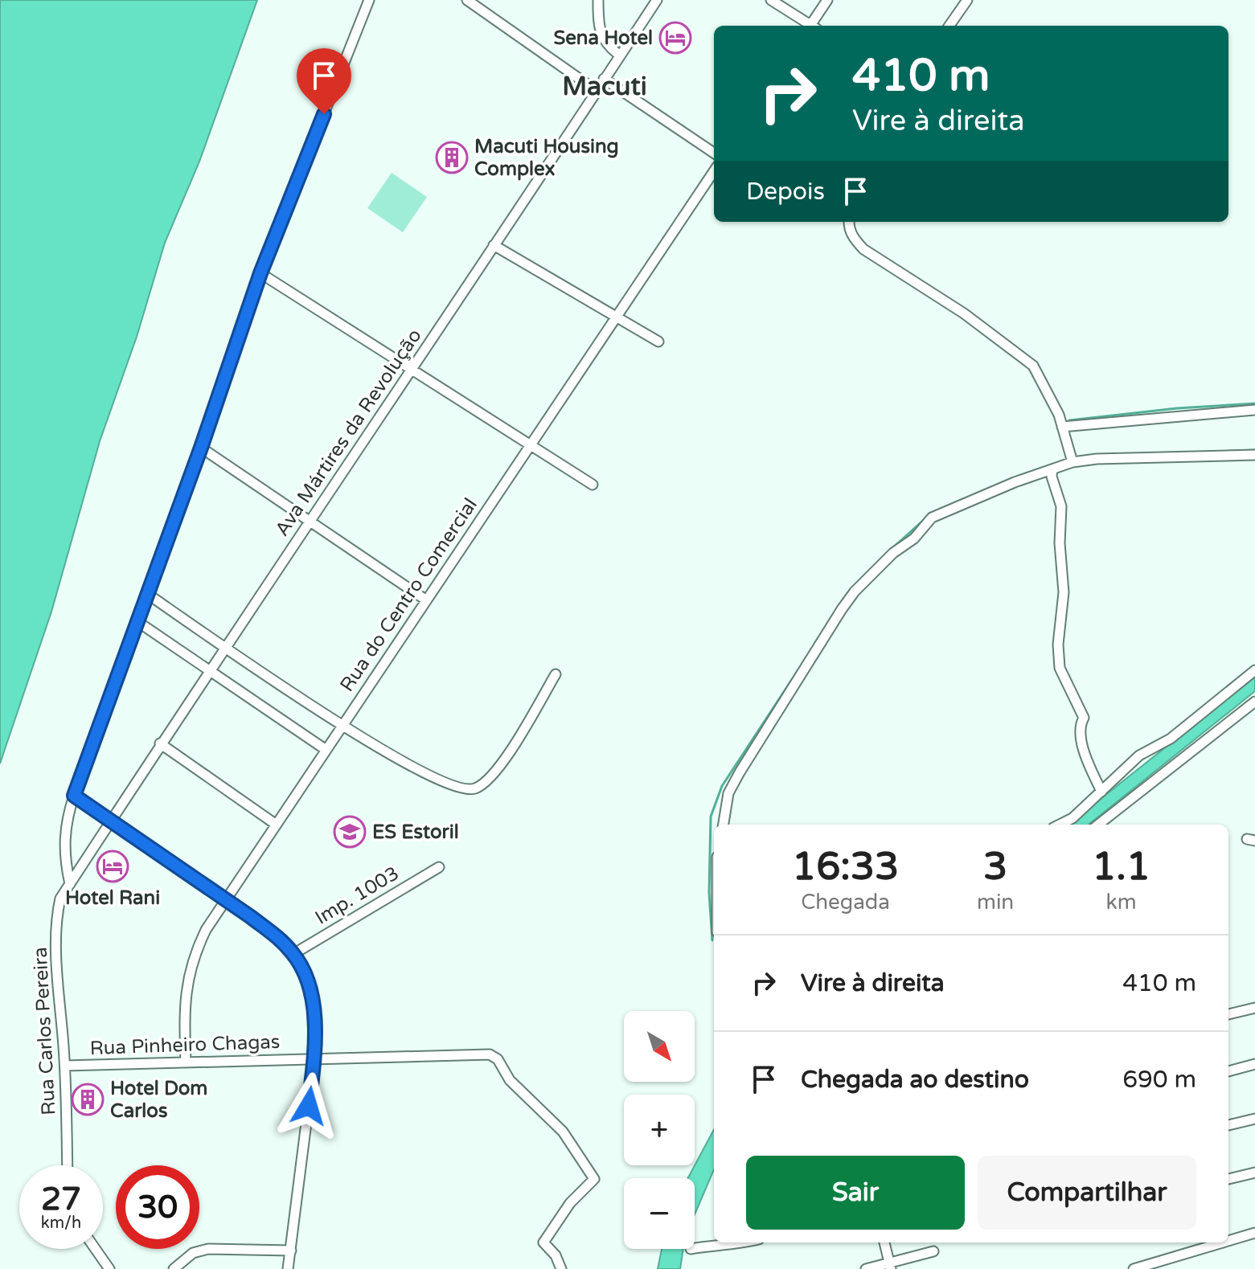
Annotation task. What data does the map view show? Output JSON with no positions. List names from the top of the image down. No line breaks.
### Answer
{"streets":{"street":["Ava Mártires da Revolução","Rua do Centro Comercial","Imp. 1003","Rua Carlos Pereira","Rua Pinheiro Chagas"]},"crossings":[["Ava Mártires da Revolução","Rua Carlos Pereira"],["Rua do Centro Comercial","Rua Pinheiro Chagas"],["Rua Carlos Pereira","Rua Pinheiro Chagas"]],"districts":["Macuti"],"places":{"hotel":["Sena Hotel","Hotel Rani"],"building":["Macuti Housing Complex","Hotel Dom Carlos"],"school or university":["ES Estoril"]},"north":"bottom right","page":{"turn":["410 m","Vire à direita"],"then":"Depois","eta":["16:33","Chegada","3","min","1.1","km"],"list":[{"name":"Vire à direita","value":"410 m"},{"name":"Chegada ao destino","value":"690 m"}],"map_buttons":["+","−"],"buttons":["Sair","Compartilhar"],"speed":"27 km/h","limit":"30"}}
